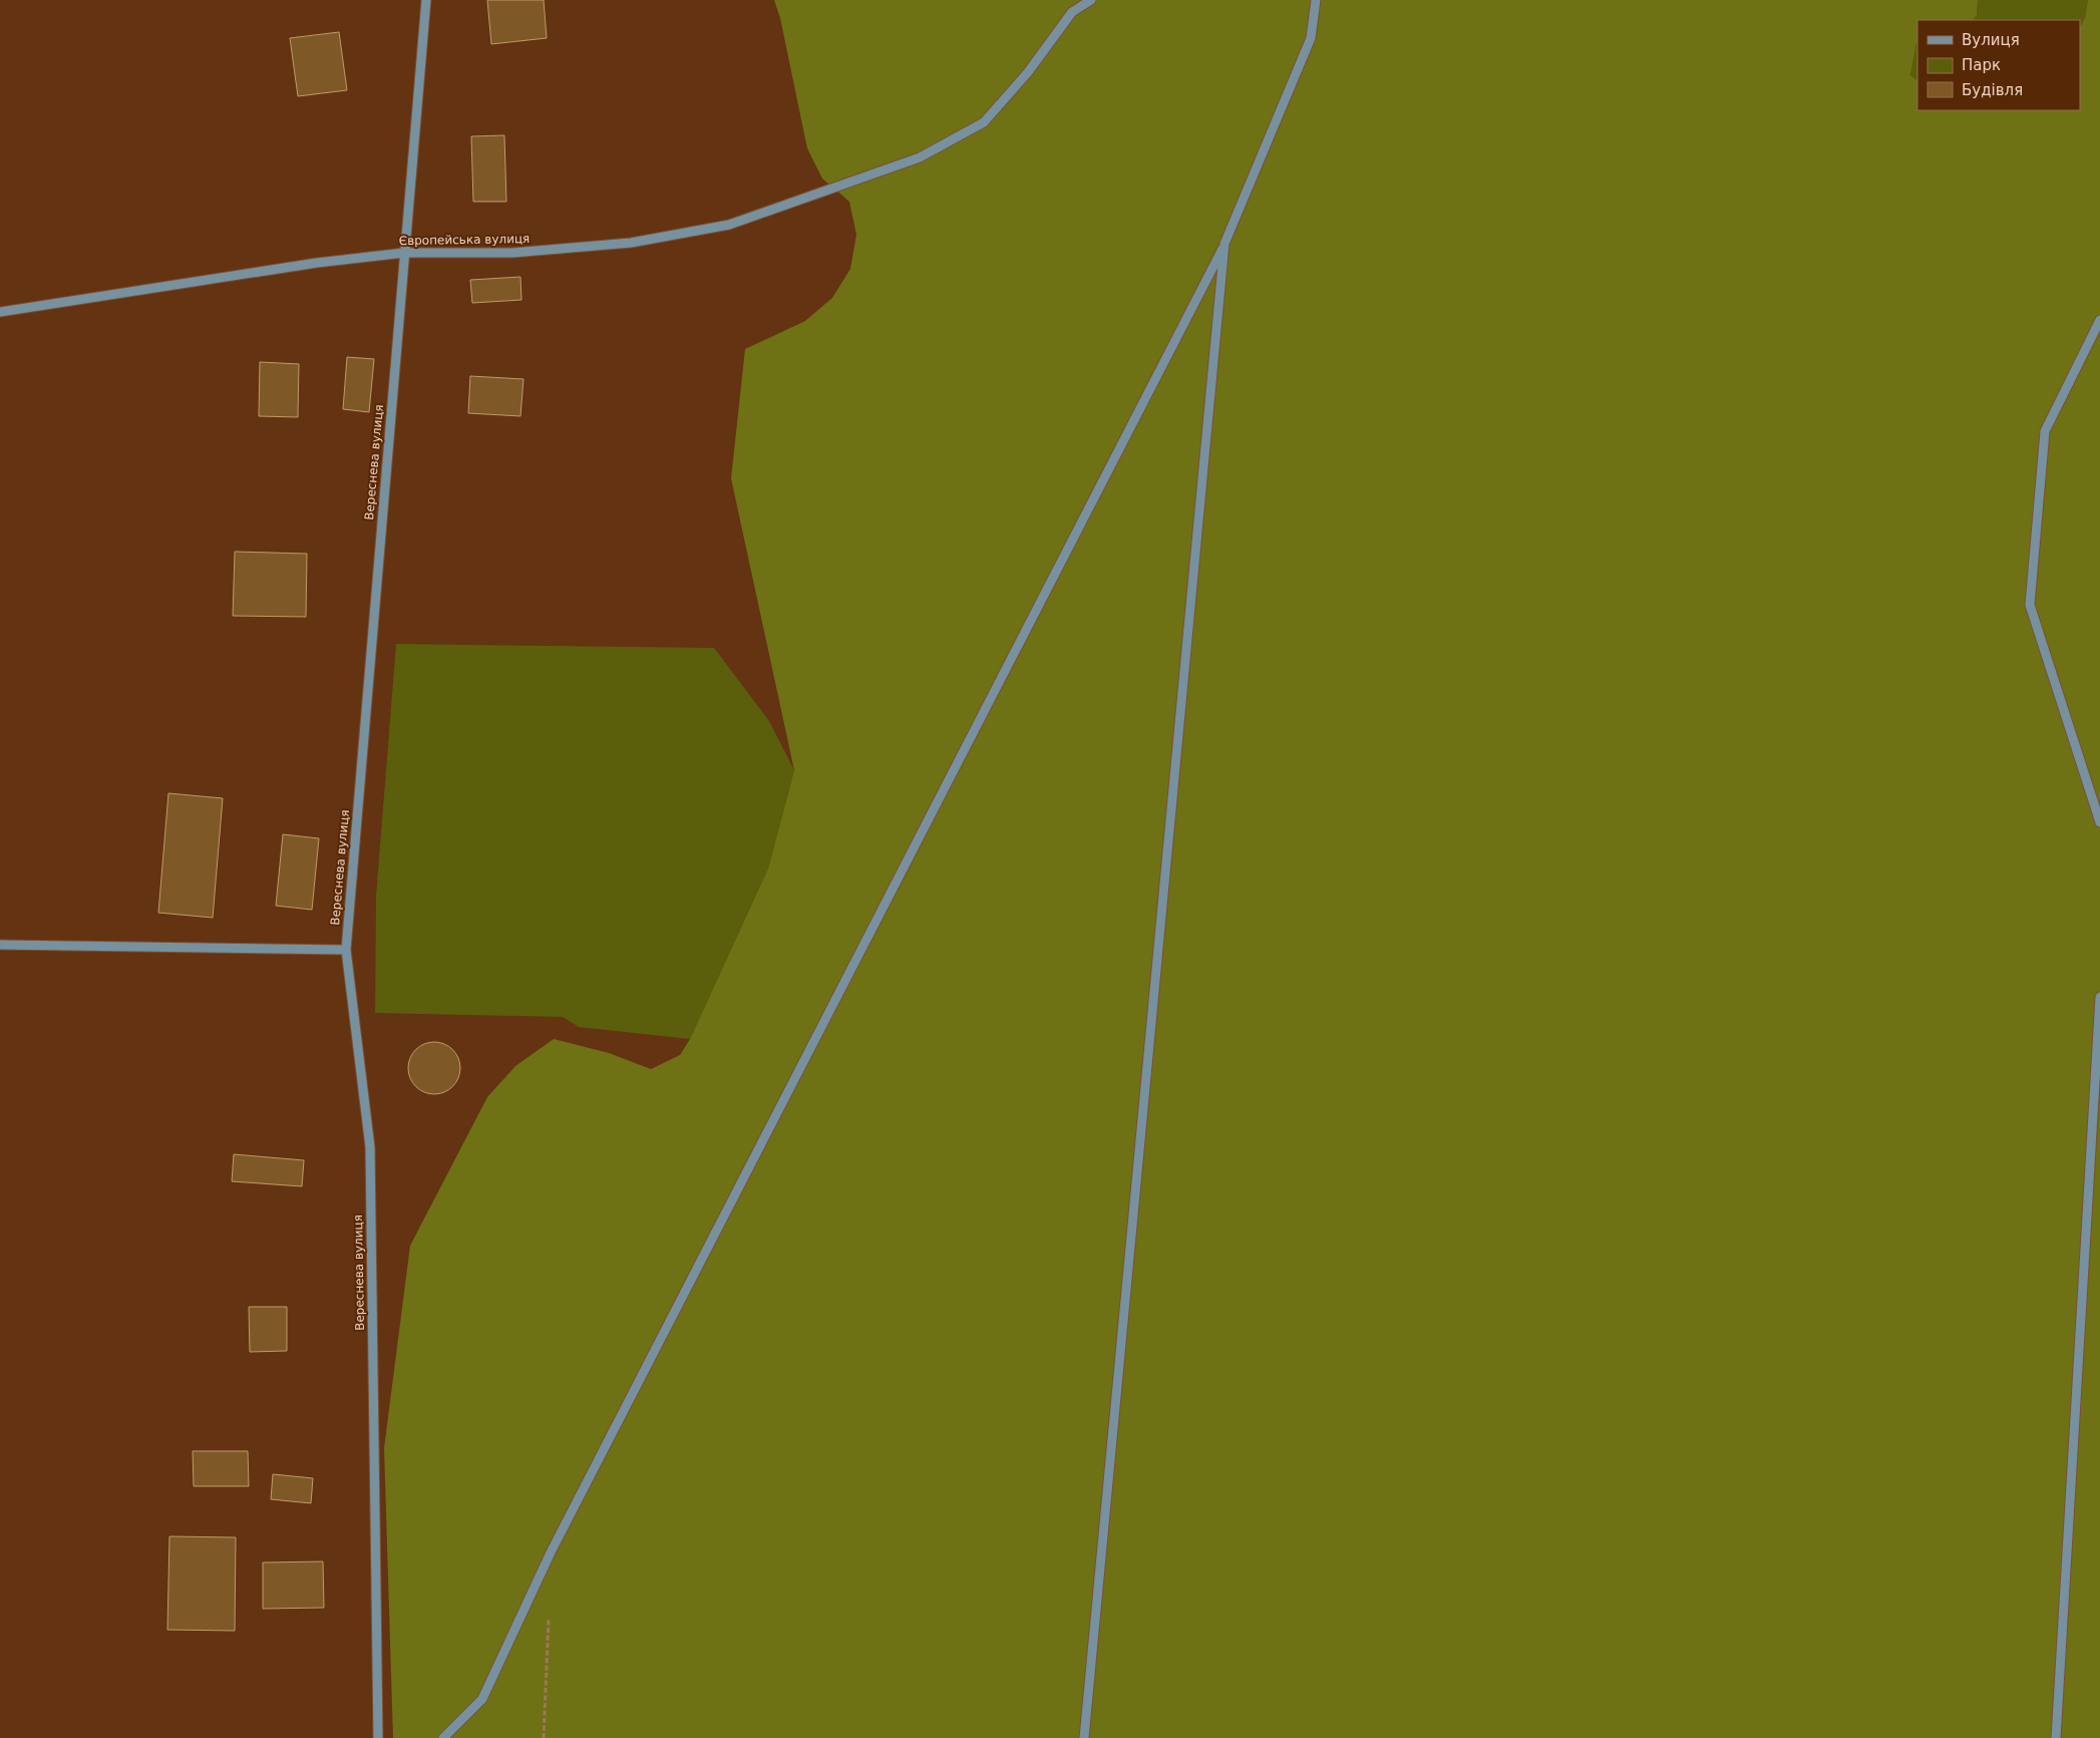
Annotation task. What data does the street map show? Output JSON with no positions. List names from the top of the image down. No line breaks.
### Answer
{"streets":{"street":["Європейська вулиця","Вереснева вулиця"]},"crossings":[["Європейська вулиця","Вереснева вулиця"]],"legend":["Вулиця","Парк","Будівля"]}
